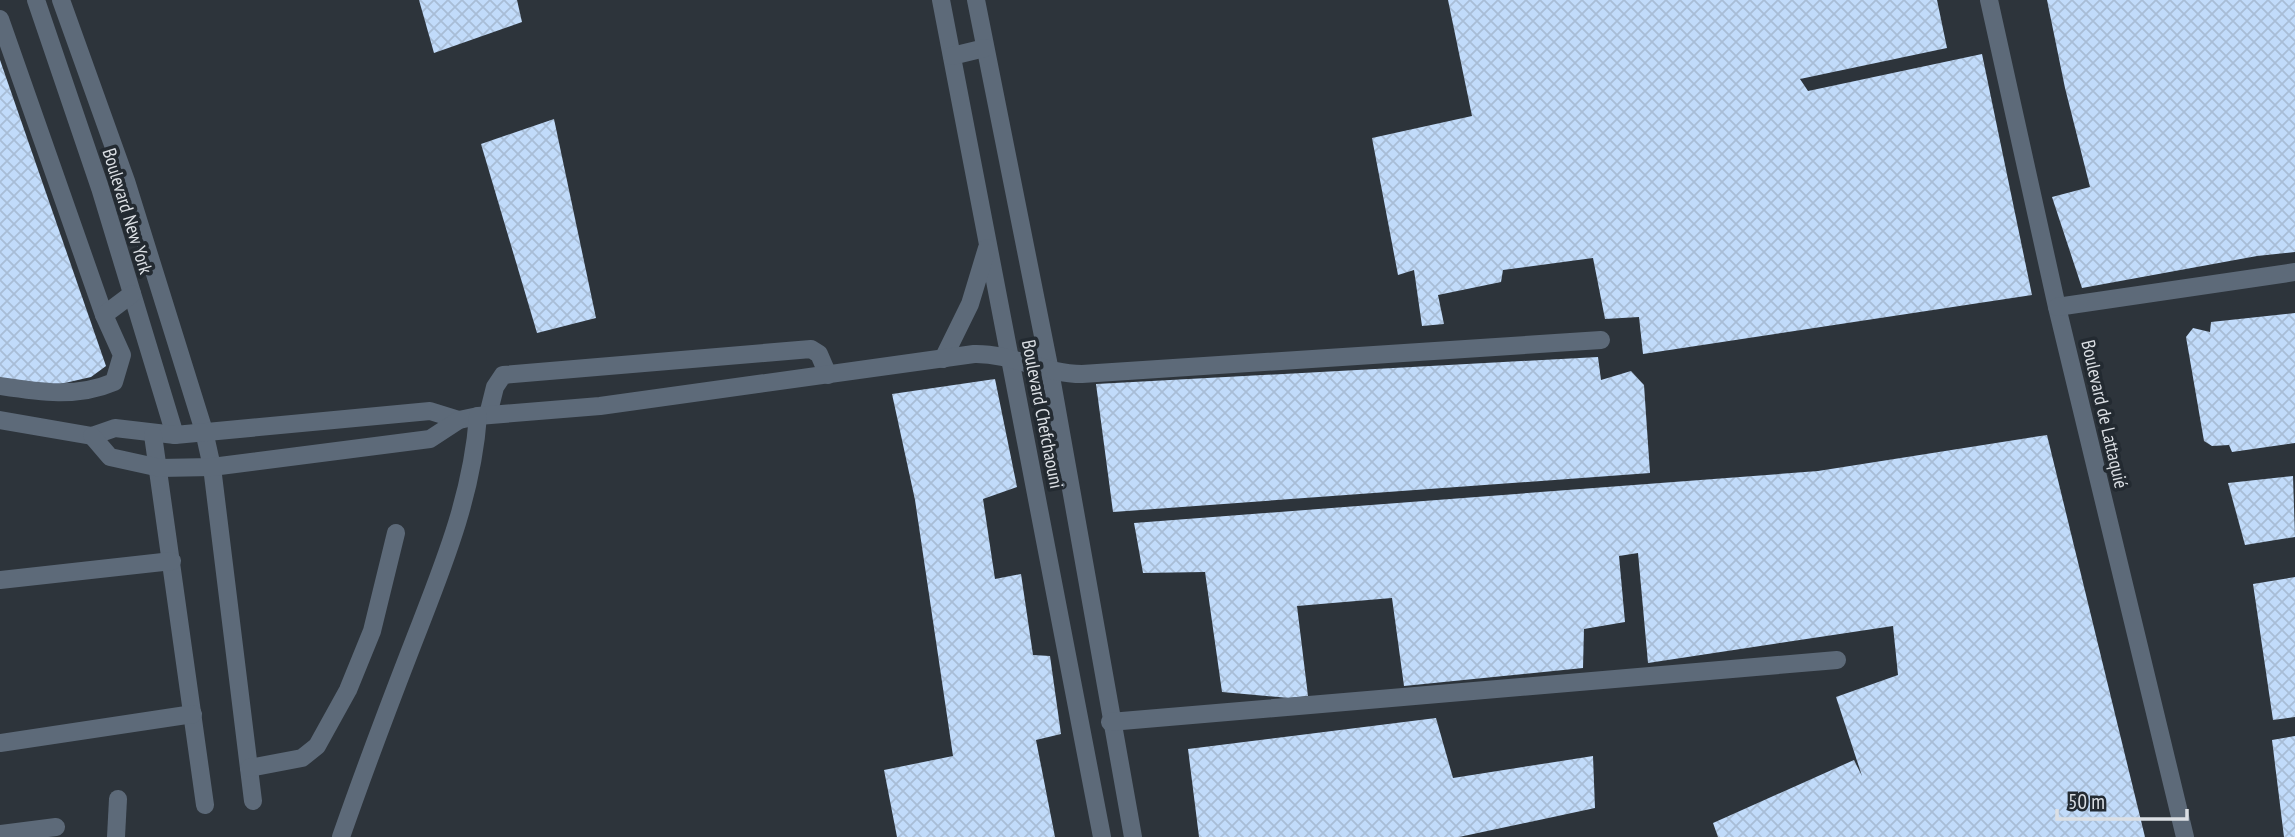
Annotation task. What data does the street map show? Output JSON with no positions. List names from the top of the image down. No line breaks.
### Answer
{"streets":{"street":["Boulevard New York","Boulevard Chefchaouni","Boulevard de Lattaquié"]},"scale_bar":"50 m"}
